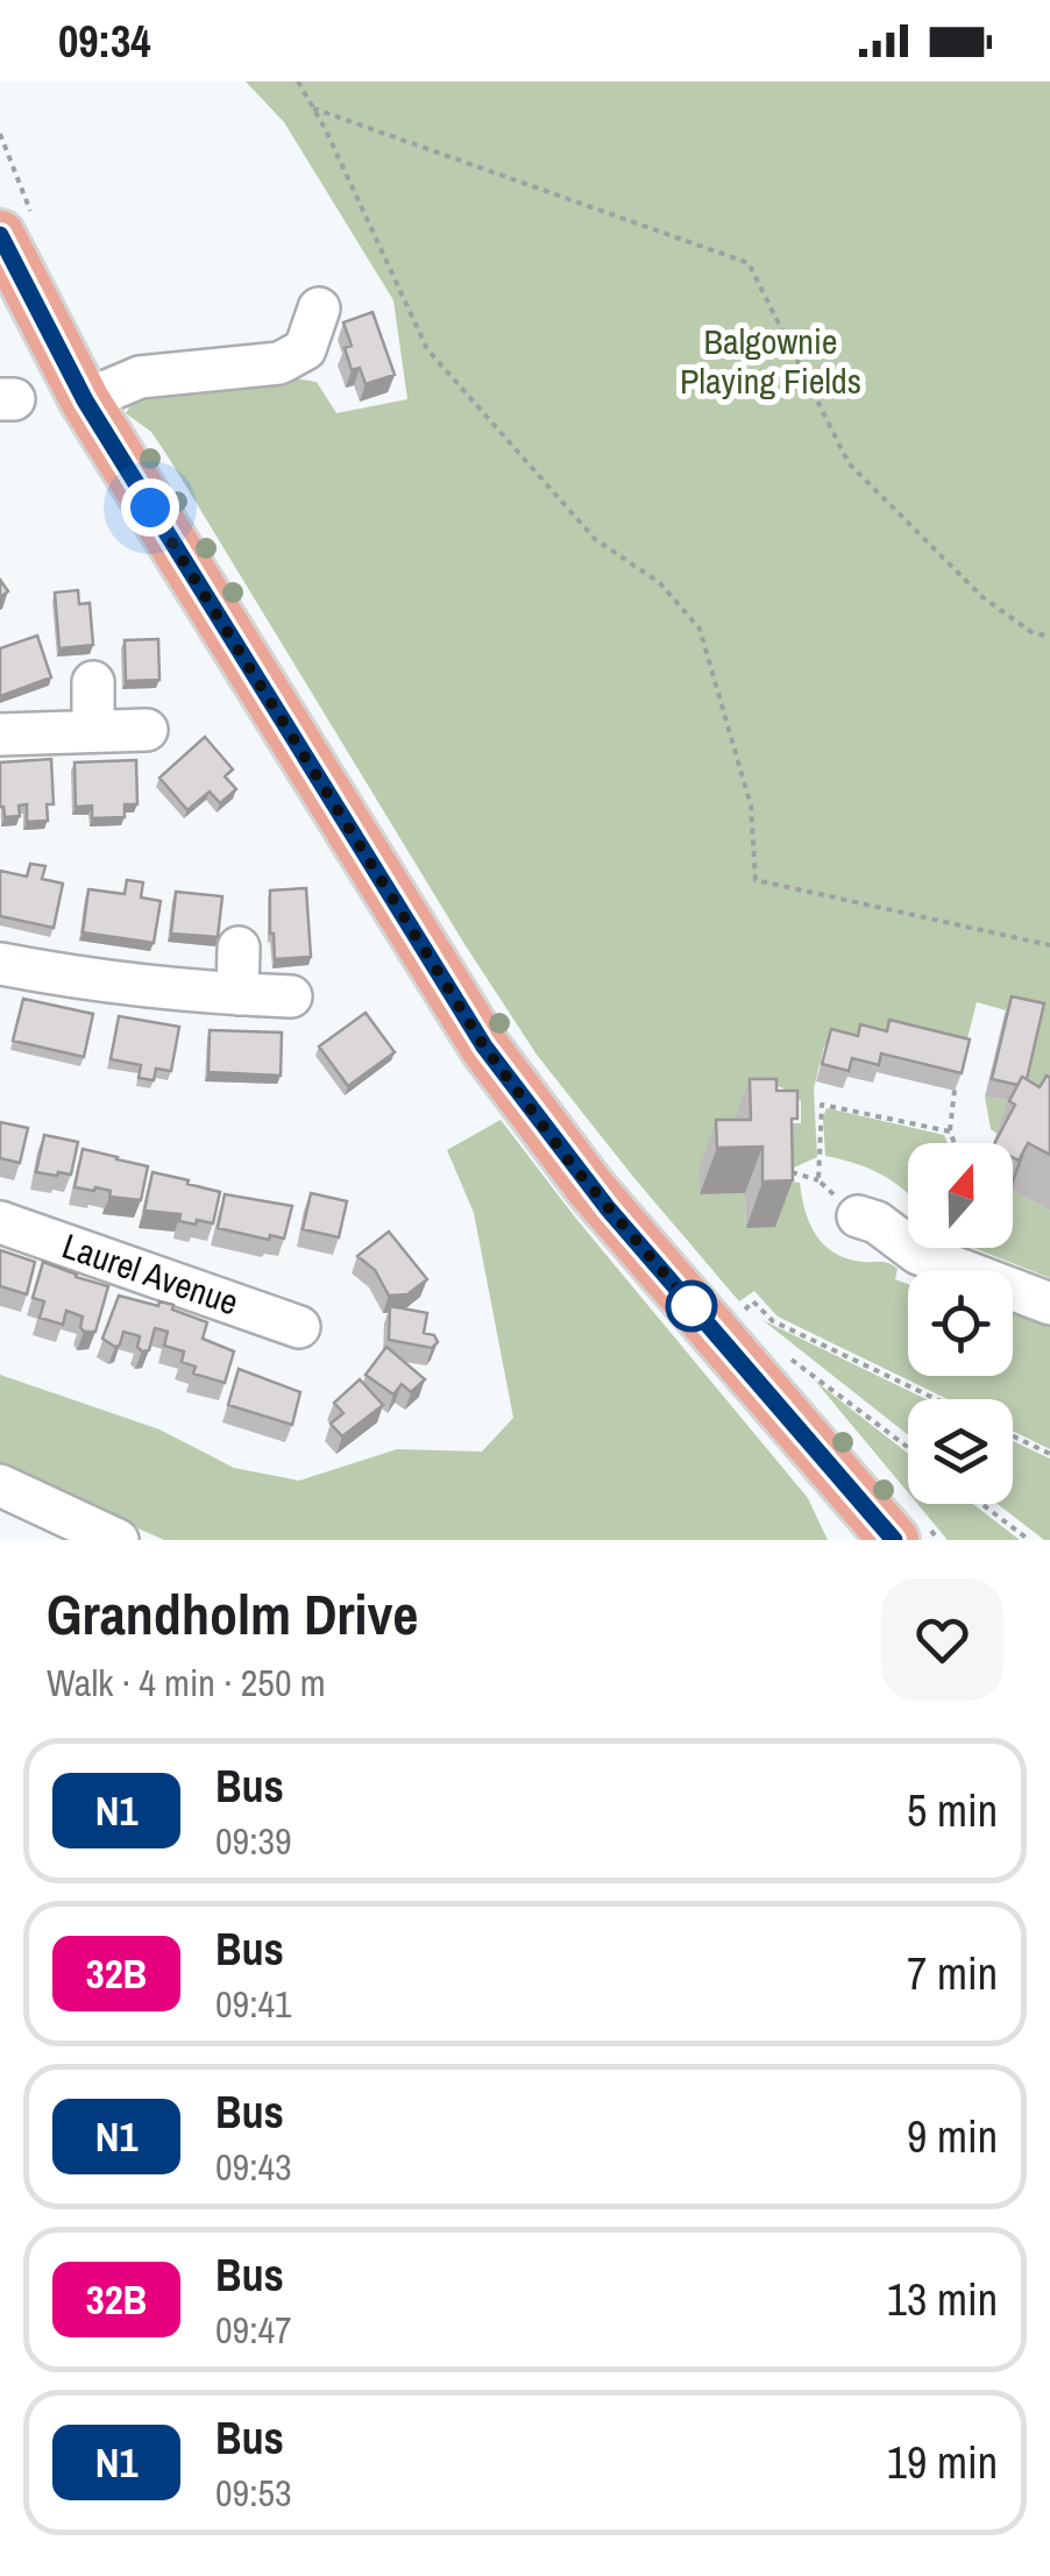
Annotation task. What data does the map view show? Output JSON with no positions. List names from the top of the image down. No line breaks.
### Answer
{"streets":{"street":["Laurel Avenue"]},"parks":["Balgownie Playing Fields"],"lines":["bus line N1"],"north":"top","page":{"status":"09:34","heading":["Grandholm Drive","Walk · 4 min · 250 m"],"list":[{"mark":"N1","name":"Bus","note":"09:39","value":"5 min"},{"mark":"32B","name":"Bus","note":"09:41","value":"7 min"},{"mark":"N1","name":"Bus","note":"09:43","value":"9 min"},{"mark":"32B","name":"Bus","note":"09:47","value":"13 min"},{"mark":"N1","name":"Bus","note":"09:53","value":"19 min"}]}}
